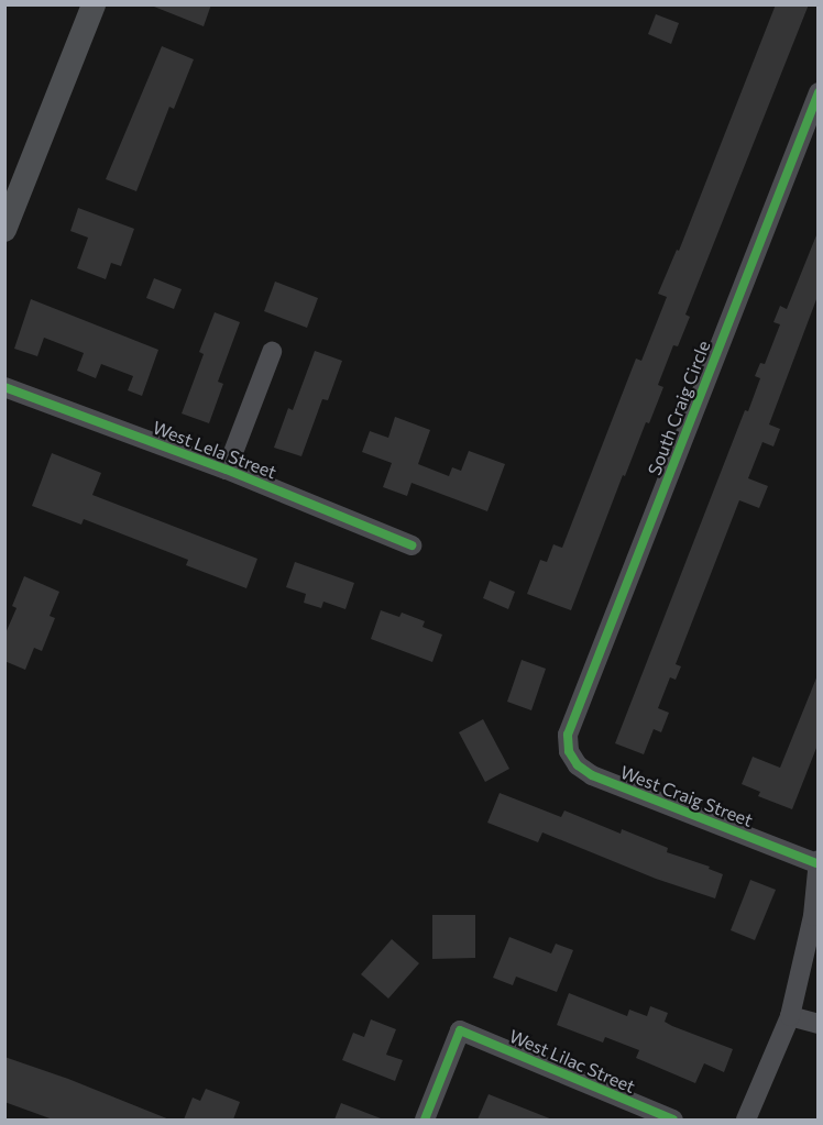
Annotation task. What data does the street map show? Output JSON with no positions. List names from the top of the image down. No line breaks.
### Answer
{"streets":{"street":["South Craig Circle","West Lela Street","West Craig Street","West Lilac Street"]},"crossings":[["South Craig Circle","West Craig Street"]]}
